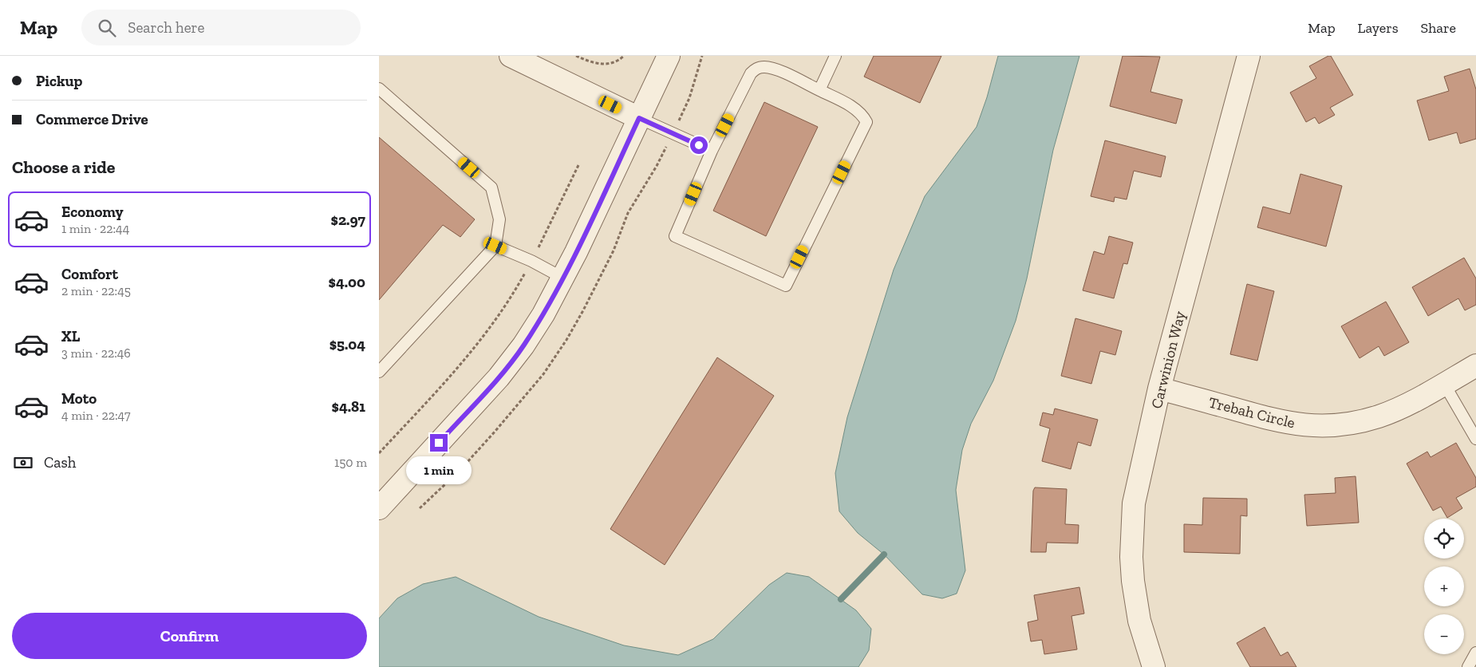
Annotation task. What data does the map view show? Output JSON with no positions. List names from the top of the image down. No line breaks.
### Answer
{"streets":{"street":["Carwinion Way","Trebah Circle"]},"crossings":[["Carwinion Way","Trebah Circle"]],"page":{"header":"Map","search":"Search here","nav":["Map","Layers","Share"],"banner":["Pickup","Commerce Drive"],"heading":"Choose a ride","list":[{"name":"Economy","note":"1 min · 22:44","value":"$2.97"},{"name":"Comfort","note":"2 min · 22:45","value":"$4.00"},{"name":"XL","note":"3 min · 22:46","value":"$5.04"},{"name":"Moto","note":"4 min · 22:47","value":"$4.81"}],"pay":["Cash","150 m"],"bubble":"1 min","map_buttons":["+","−"],"buttons":"Confirm"}}
